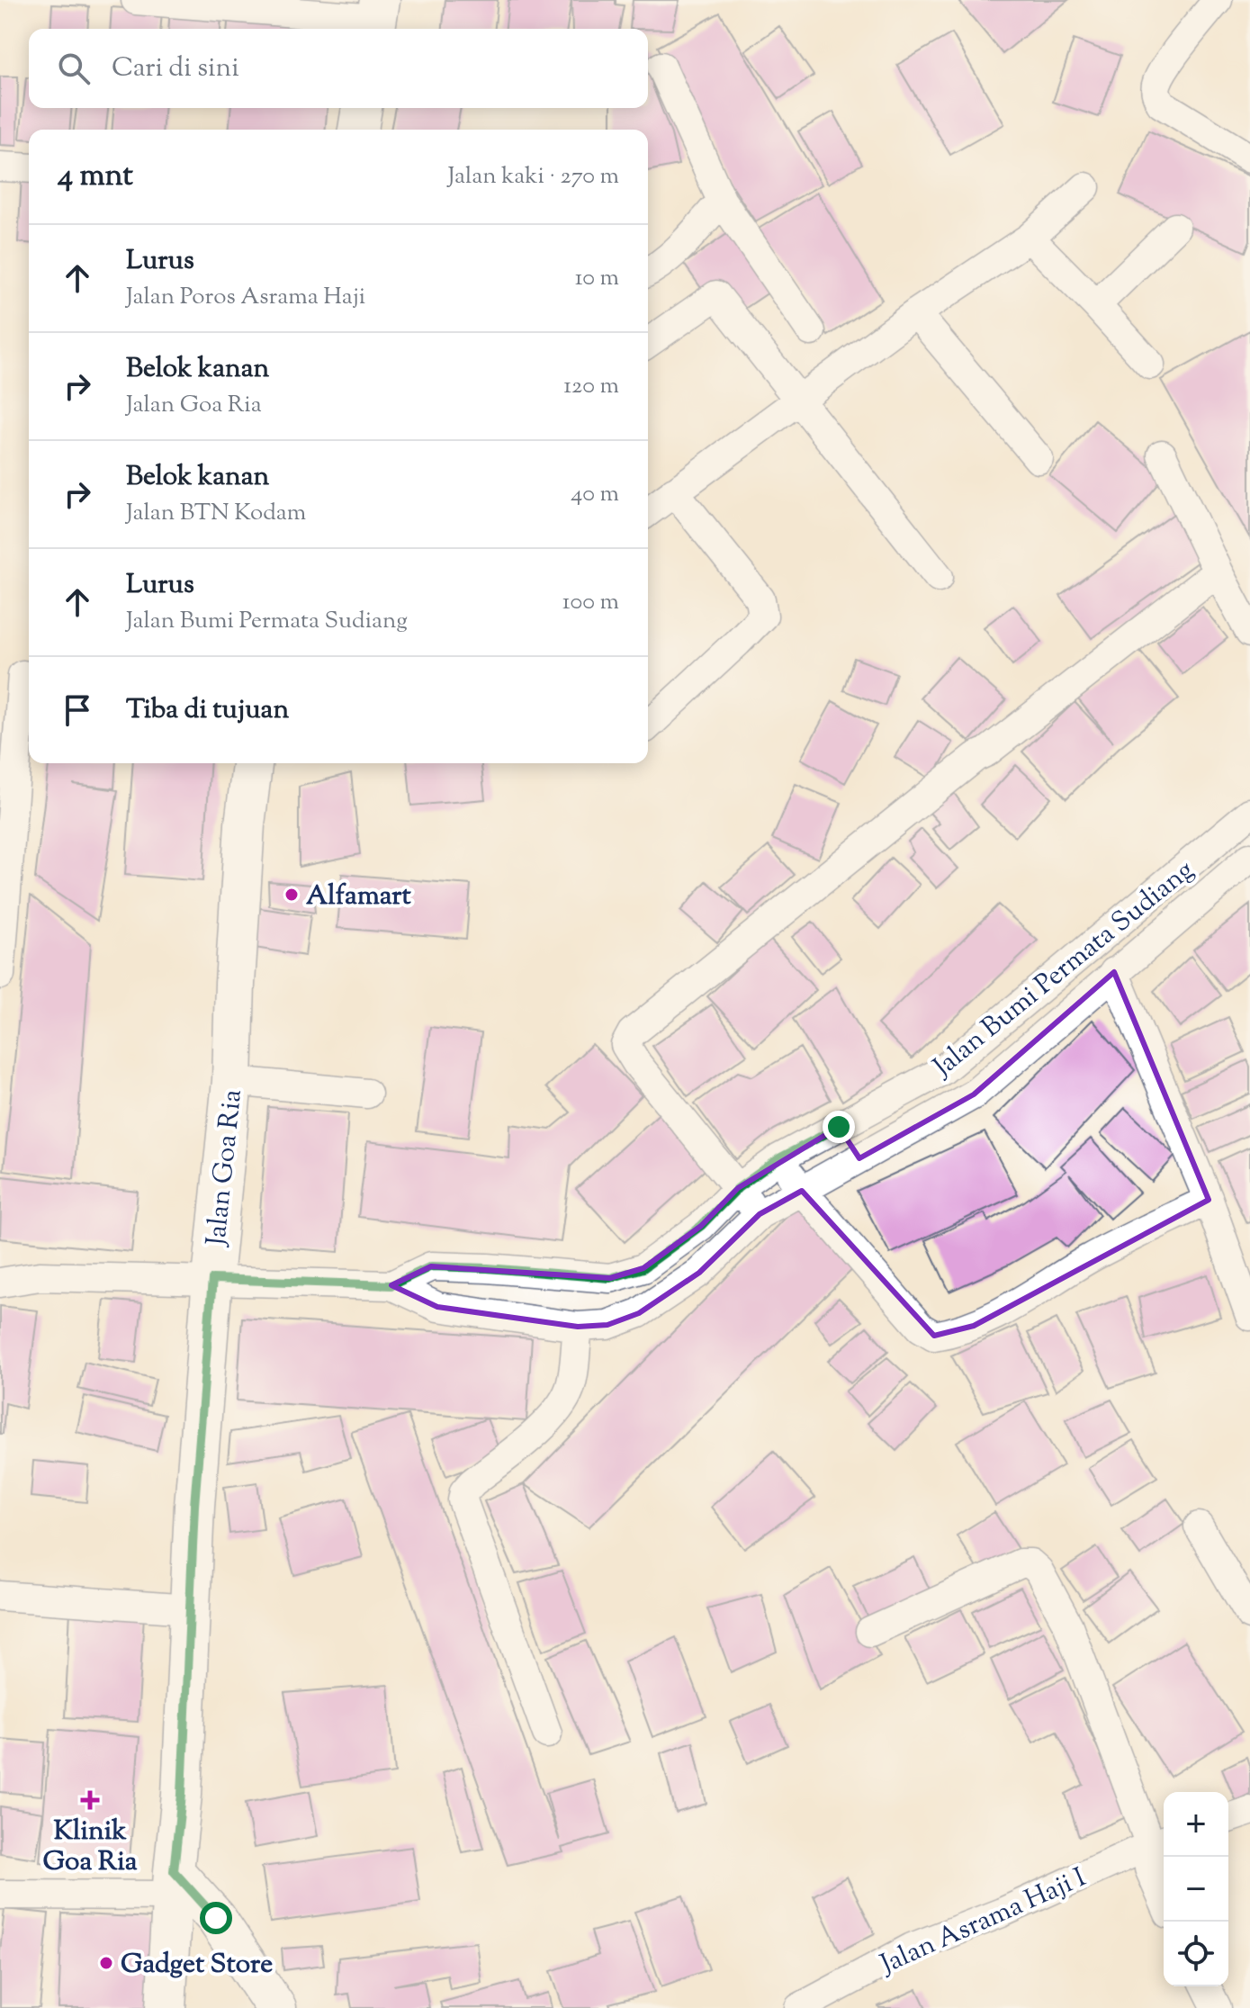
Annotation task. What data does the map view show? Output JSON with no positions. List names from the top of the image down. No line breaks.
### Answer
{"streets":{"main road":["Jalan Goa Ria"],"street":["Jalan Bumi Permata Sudiang","Jalan Asrama Haji I"]},"places":{"other":["Alfamart","Gadget Store"],"health":["Klinik Goa Ria"]},"page":{"search":"Cari di sini","heading":["4 mnt","Jalan kaki · 270 m"],"list":[["Lurus","Jalan Poros Asrama Haji","10 m"],["Belok kanan","Jalan Goa Ria","120 m"],["Belok kanan","Jalan BTN Kodam","40 m"],["Lurus","Jalan Bumi Permata Sudiang","100 m"],"Tiba di tujuan"],"map_buttons":["+","−"]}}
